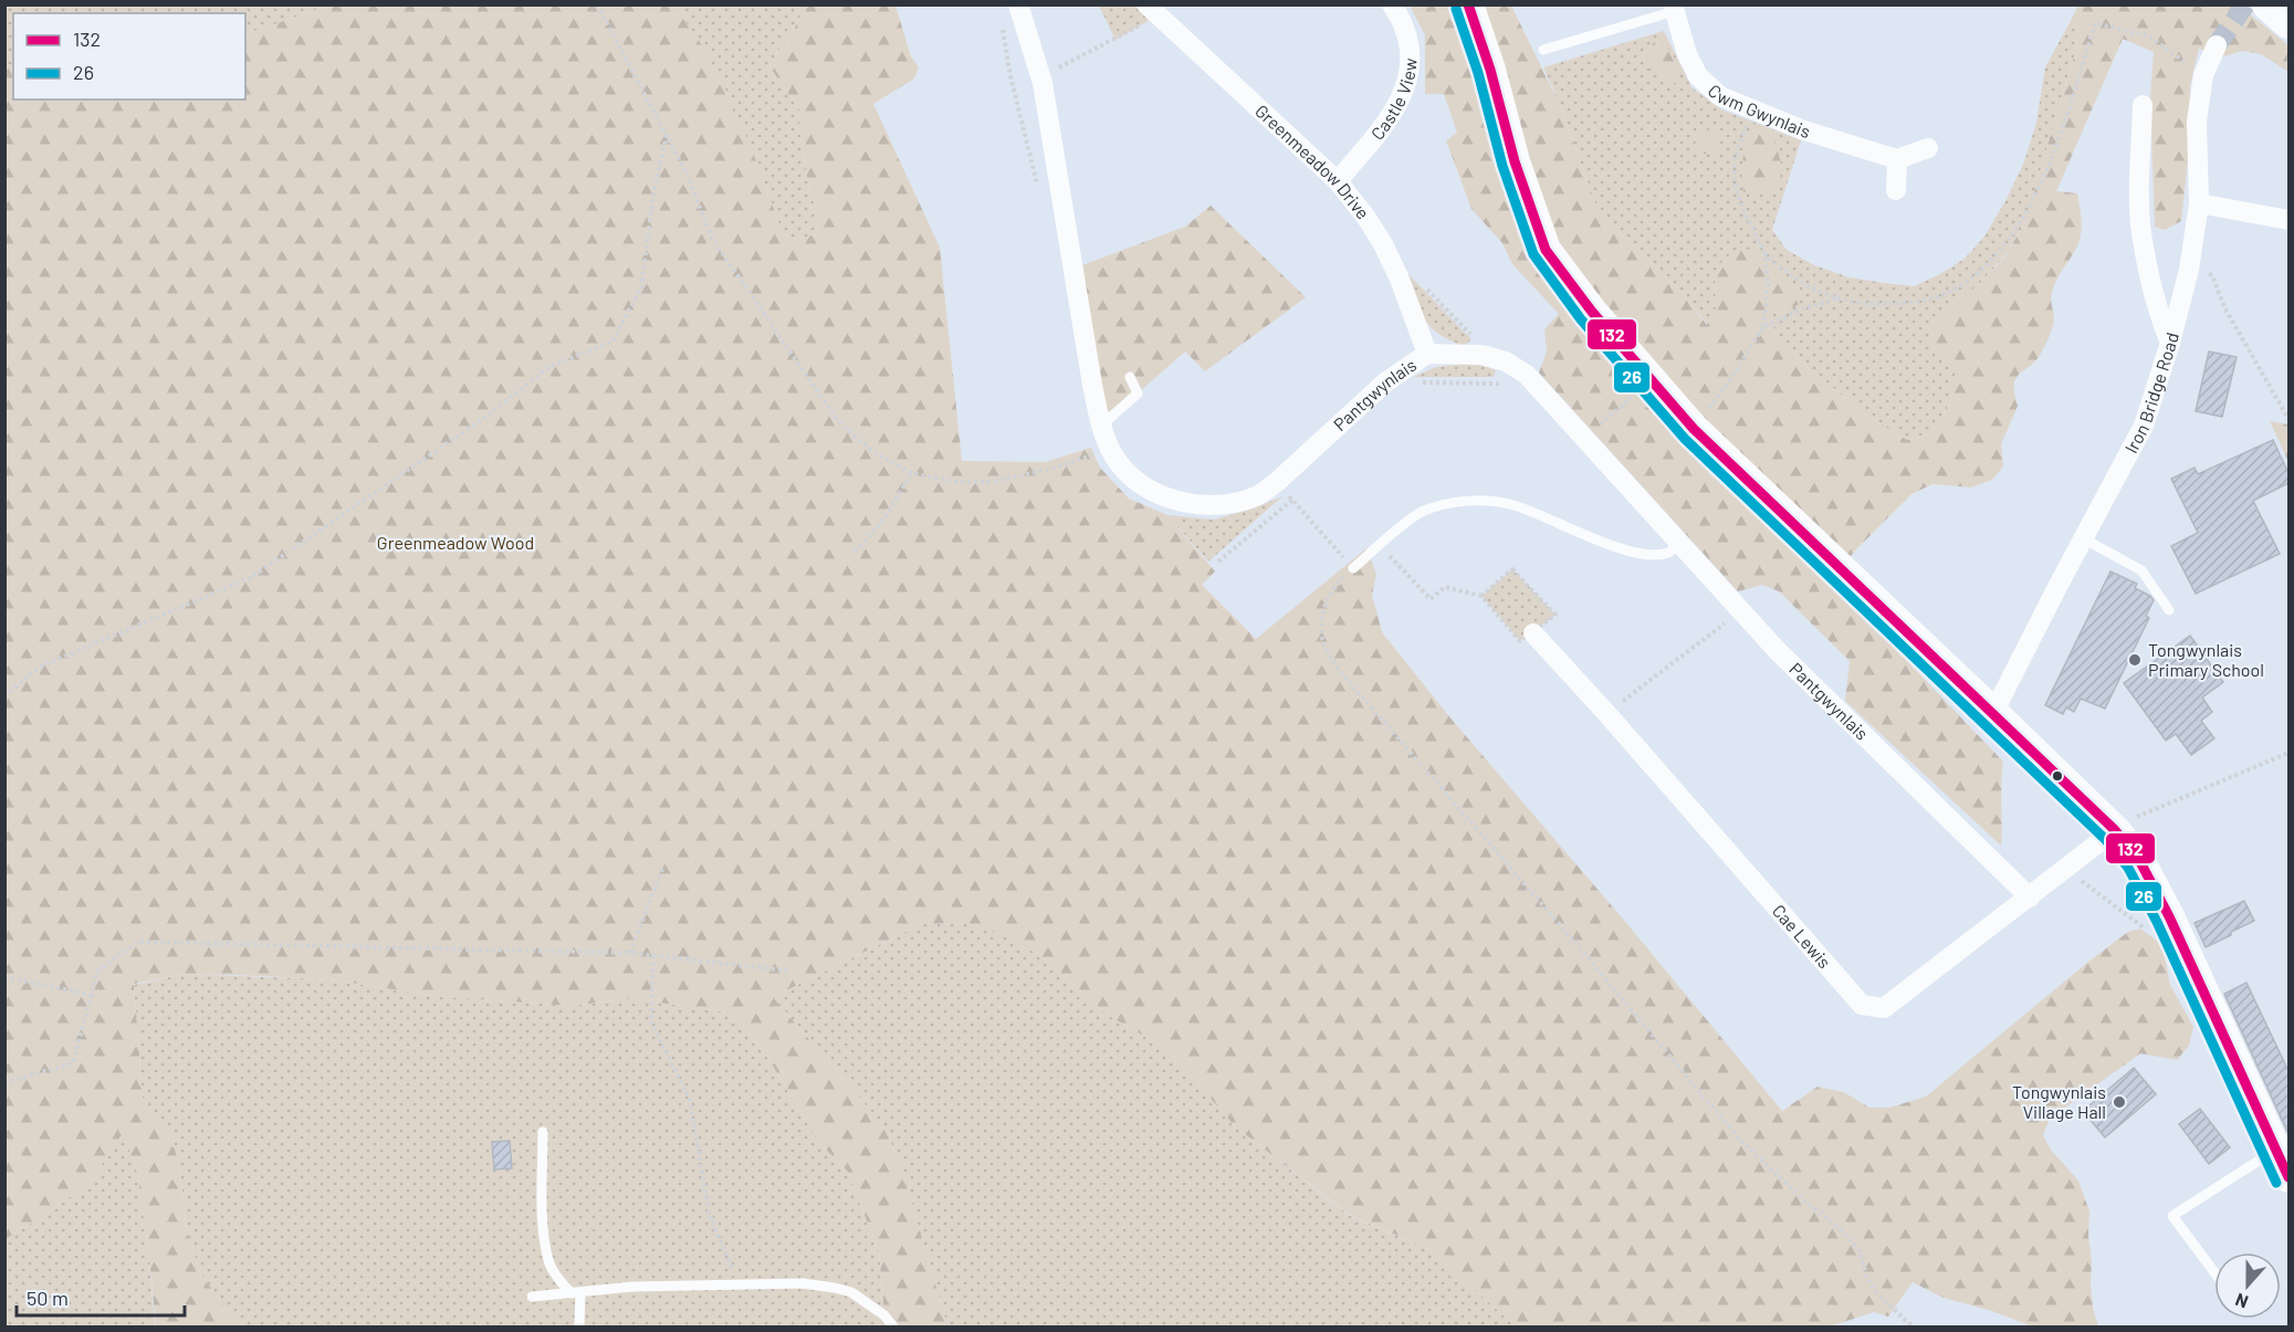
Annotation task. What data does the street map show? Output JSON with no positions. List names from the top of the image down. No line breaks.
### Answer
{"streets":{"street":["Castle View","Cwm Gwynlais","Greenmeadow Drive","Iron Bridge Road","Pantgwynlais","Cae Lewis"]},"crossings":[["Castle View","Greenmeadow Drive"],["Greenmeadow Drive","Pantgwynlais"],["Pantgwynlais","Cae Lewis"]],"parks":["Greenmeadow Wood"],"places":["Tongwynlais Primary School","Tongwynlais Village Hall"],"lines":["transit line 132","transit line 26"],"legend":["132","26"],"scale_bar":"50 m","north":"bottom"}
